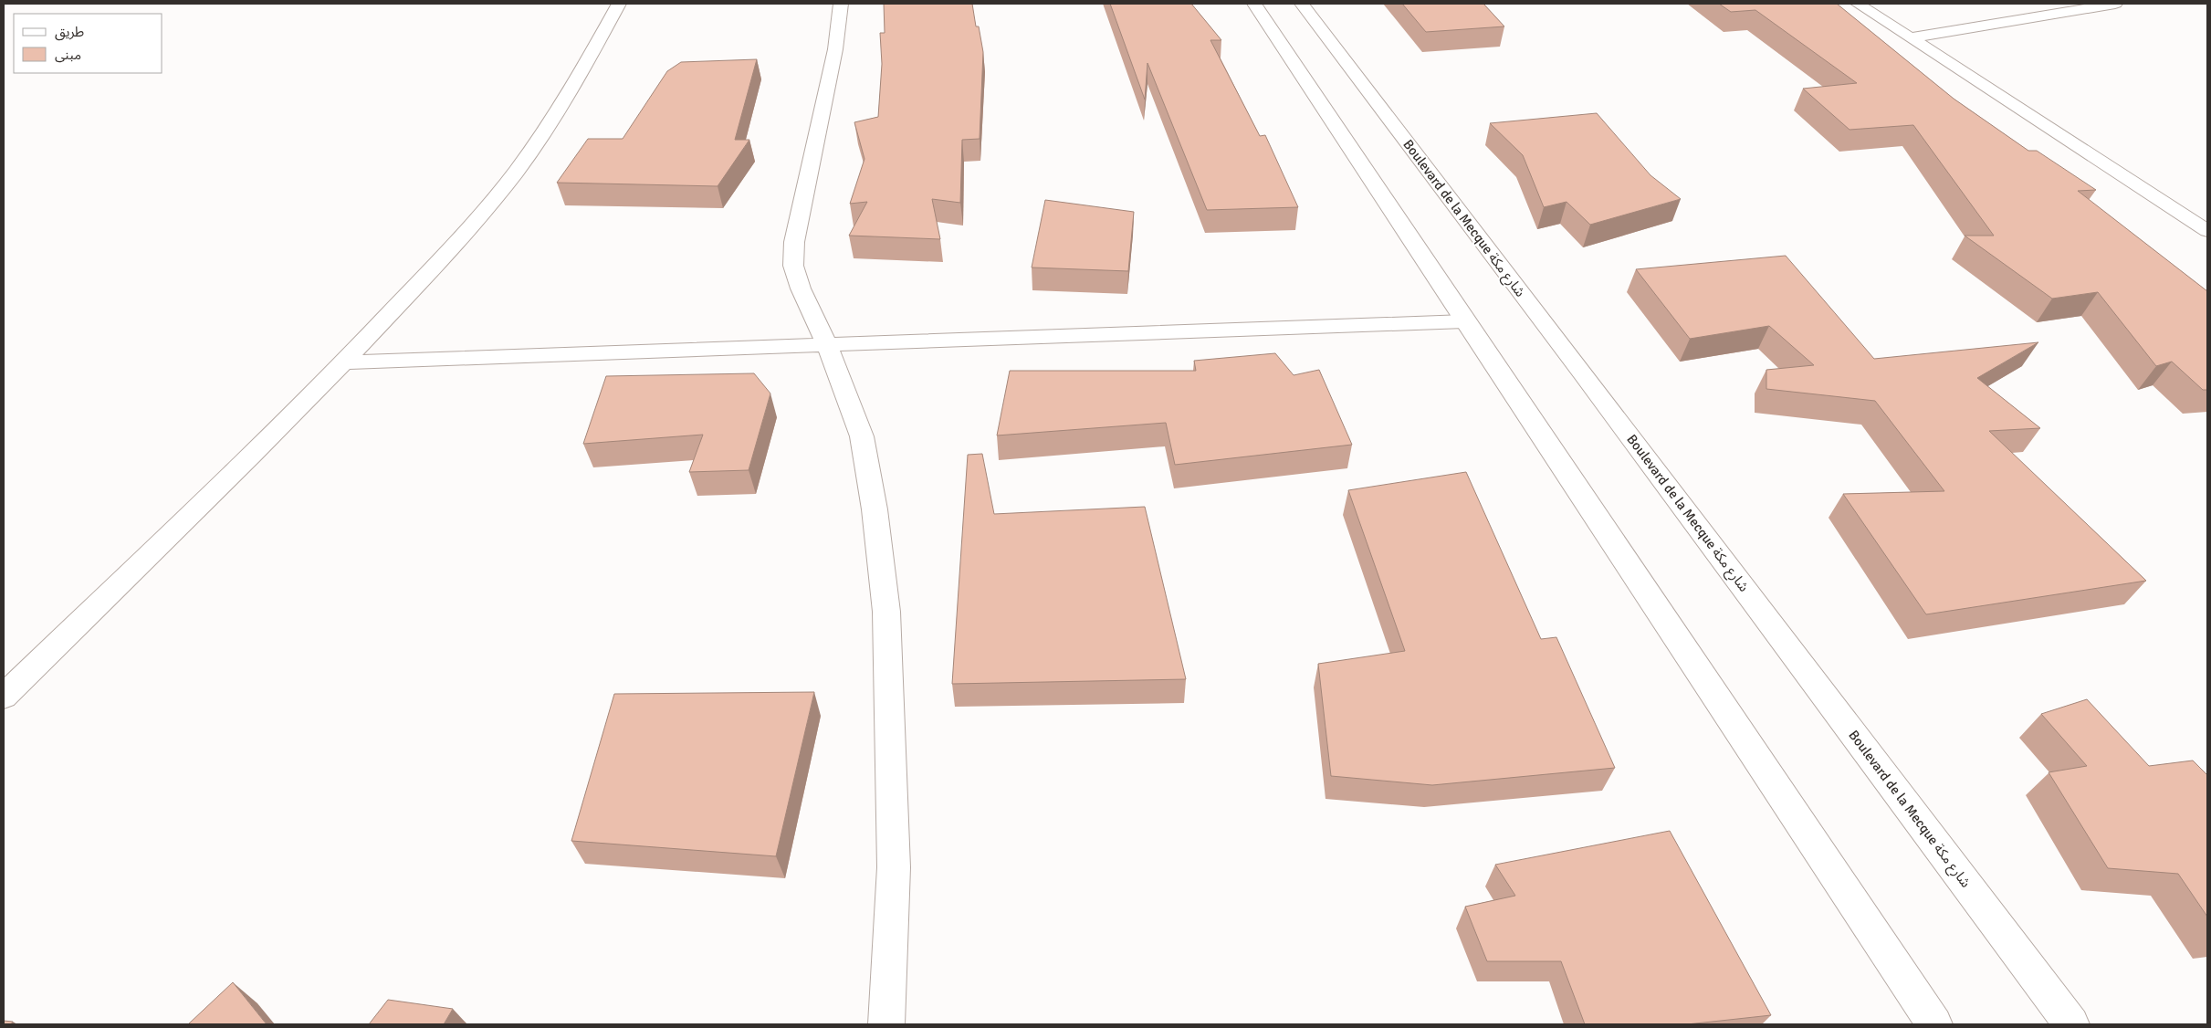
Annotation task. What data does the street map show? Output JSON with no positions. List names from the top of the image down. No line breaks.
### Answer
{"streets":{"street":["Boulevard de la Mecque شارع مكة"]},"legend":["طريق","مبنى"]}
